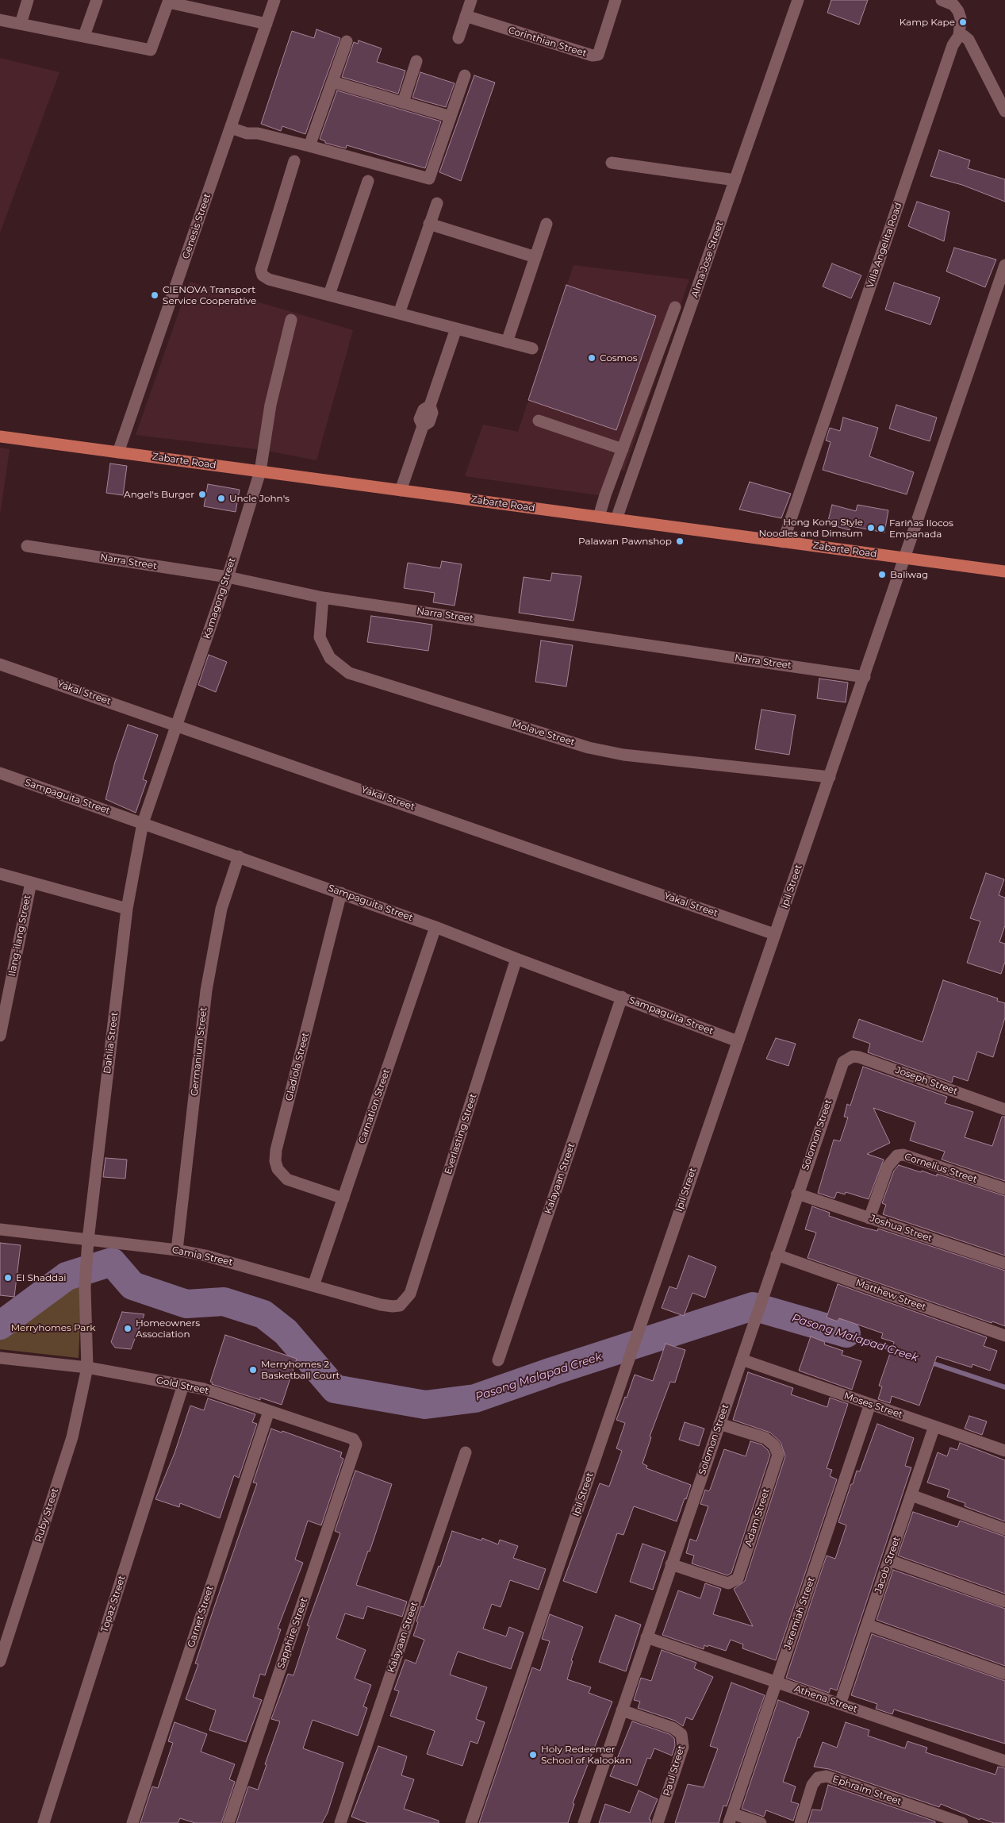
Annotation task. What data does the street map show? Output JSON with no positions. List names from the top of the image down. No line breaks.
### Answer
{"streets":{"main road":["Zabarte Road"],"street":["Corinthian Street","Genesis Street","Villa Angelita Road","Alma Jose Street","Narra Street","Kamagong Street","Yakal Street","Molave Street","Sampaguita Street","Ipil Street","Ilang-ilang Street","Dahlia Street","Germanium Street","Gladiola Street","Joseph Street","Carnation Street","Everlasting Street","Solomon Street","Cornelius Street","Kalayaan Street","Joshua Street","Camia Street","Matthew Street","Gold Street","Moses Street","Ruby Street","Adam Street","Jacob Street","Topaz Street","Jeremiah Street","Garnet Street","Sapphire Street","Athena Street","Paul Street","Ephraim Street"]},"crossings":[["Genesis Street","Zabarte Road"],["Villa Angelita Road","Zabarte Road"],["Alma Jose Street","Zabarte Road"],["Zabarte Road","Kamagong Street"],["Zabarte Road","Ipil Street"],["Narra Street","Kamagong Street"],["Narra Street","Molave Street"],["Narra Street","Ipil Street"],["Kamagong Street","Yakal Street"],["Kamagong Street","Dahlia Street"],["Yakal Street","Ipil Street"],["Yakal Street","Dahlia Street"],["Molave Street","Ipil Street"],["Sampaguita Street","Ipil Street"],["Sampaguita Street","Dahlia Street"],["Sampaguita Street","Germanium Street"],["Sampaguita Street","Gladiola Street"],["Sampaguita Street","Carnation Street"],["Sampaguita Street","Everlasting Street"],["Sampaguita Street","Kalayaan Street"],["Dahlia Street","Camia Street"],["Dahlia Street","Gold Street"],["Dahlia Street","Ruby Street"],["Germanium Street","Camia Street"],["Gladiola Street","Carnation Street"],["Joseph Street","Solomon Street"],["Carnation Street","Camia Street"],["Everlasting Street","Camia Street"],["Solomon Street","Joshua Street"],["Solomon Street","Matthew Street"],["Solomon Street","Moses Street"],["Solomon Street","Adam Street"],["Solomon Street","Athena Street"],["Solomon Street","Paul Street"],["Cornelius Street","Joshua Street"],["Gold Street","Ruby Street"],["Gold Street","Topaz Street"],["Gold Street","Garnet Street"],["Gold Street","Sapphire Street"],["Moses Street","Jacob Street"],["Moses Street","Jeremiah Street"],["Jacob Street","Athena Street"],["Jeremiah Street","Athena Street"]],"water":["Pasong Malapad Creek"],"parks":["Merryhomes Park"],"places":["Kamp Kape","CIENOVA Transport Service Cooperative","Cosmos","Angel's Burger","Uncle John's","Hong Kong Style Noodles and Dimsum","Fariñas Ilocos Empanada","Palawan Pawnshop","Baliwag","El Shaddai","Homeowners Association","Merryhomes 2 Basketball Court","Holy Redeemer School of Kalookan"]}
